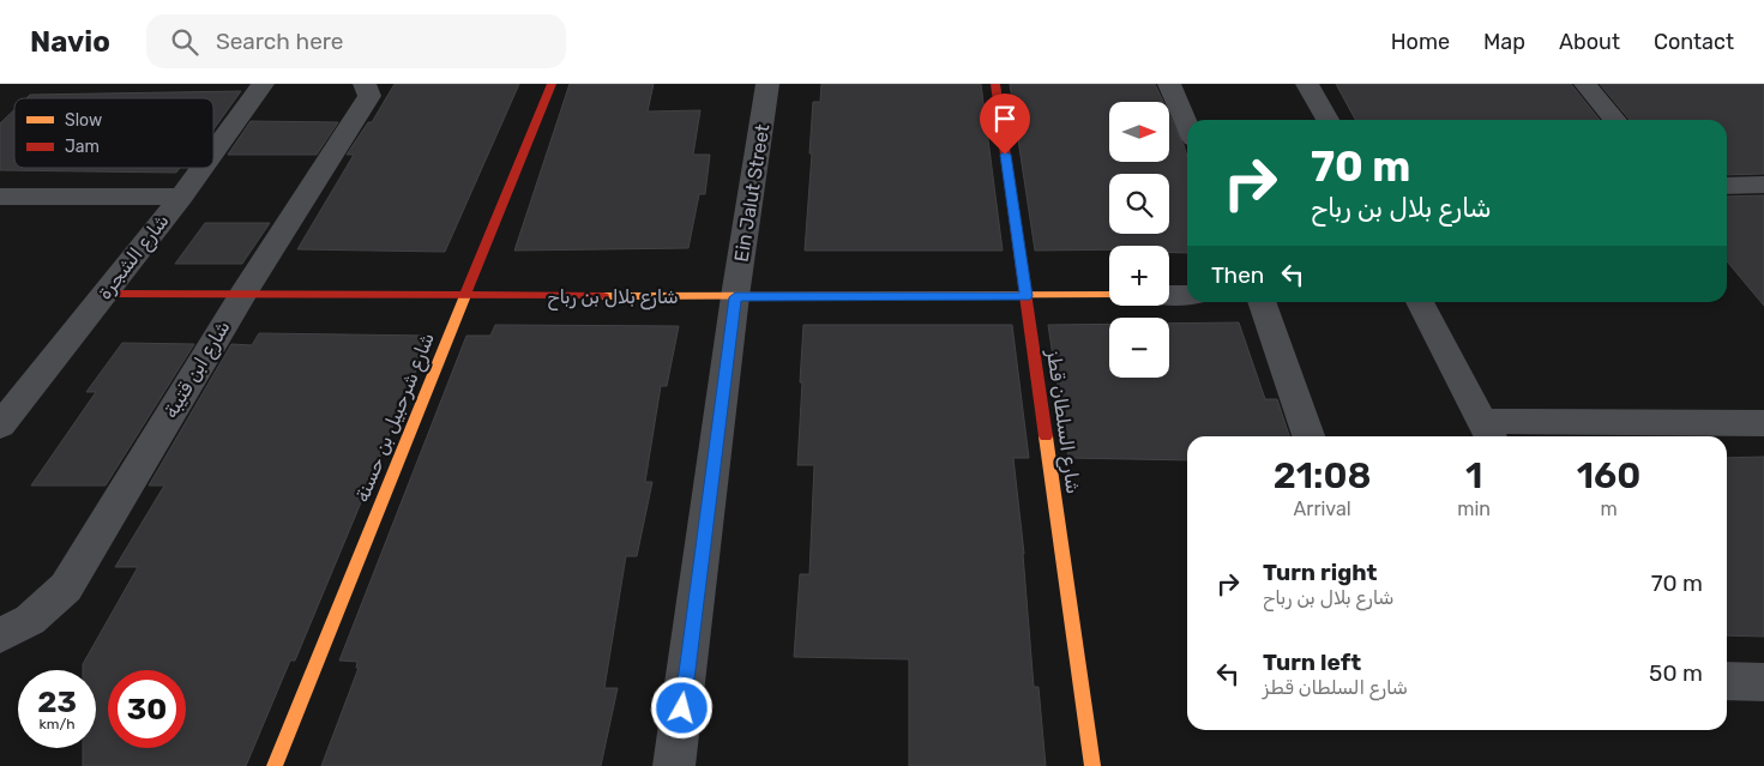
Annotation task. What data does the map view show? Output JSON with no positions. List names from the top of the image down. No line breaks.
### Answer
{"streets":{"street":["Ein Jalut Street","شارع الشجرة","شارع بلال بن رباح","شارع ابن قتيبة","شارع شرحبيل بن حسنة","شارع السلطان قطز"]},"crossings":[["Ein Jalut Street","شارع بلال بن رباح"],["شارع الشجرة","شارع بلال بن رباح"],["شارع بلال بن رباح","شارع ابن قتيبة"],["شارع بلال بن رباح","شارع شرحبيل بن حسنة"],["شارع بلال بن رباح","شارع السلطان قطز"]],"legend":["Slow","Jam"],"north":"right","page":{"header":"Navio","search":"Search here","nav":["Home","Map","About","Contact"],"map_buttons":["+","−"],"turn":["70 m","شارع بلال بن رباح"],"then":"Then","eta":["21:08","Arrival","1","min","160","m"],"list":[{"name":"Turn right","note":"شارع بلال بن رباح","value":"70 m"},{"name":"Turn left","note":"شارع السلطان قطز","value":"50 m"}],"speed":"23 km/h","limit":"30"}}
